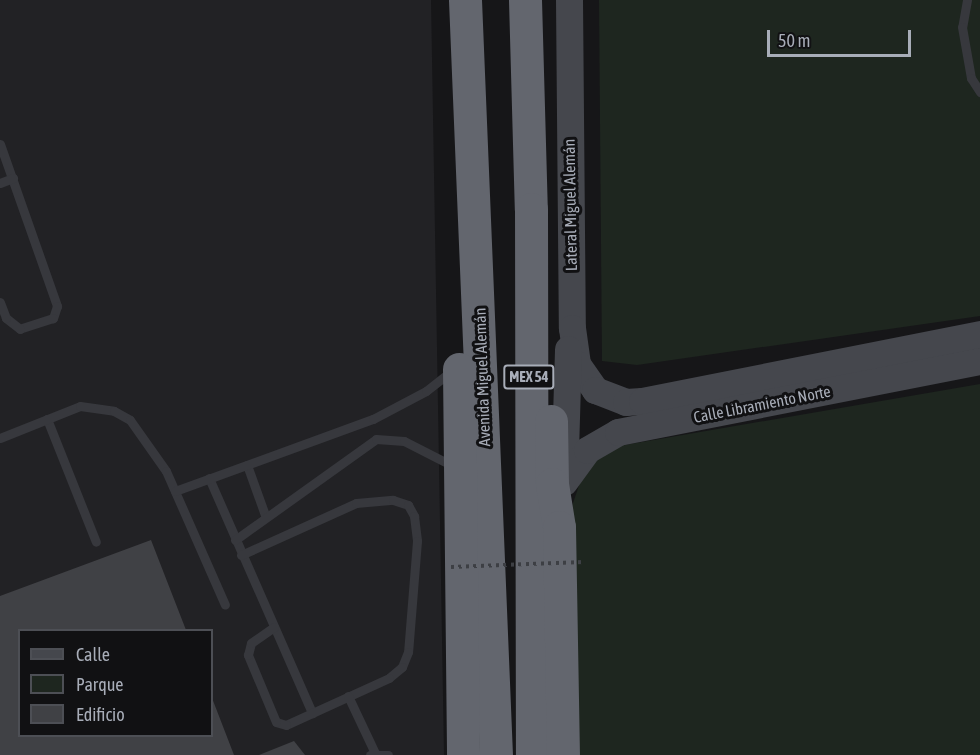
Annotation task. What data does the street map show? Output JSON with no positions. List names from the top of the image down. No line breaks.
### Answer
{"streets":{"highway":["Avenida Miguel Alemán","MEX 54"],"street":["Lateral Miguel Alemán","Calle Libramiento Norte"]},"crossings":[["Lateral Miguel Alemán","Calle Libramiento Norte"]],"legend":["Calle","Parque","Edificio"],"scale_bar":"50 m"}
